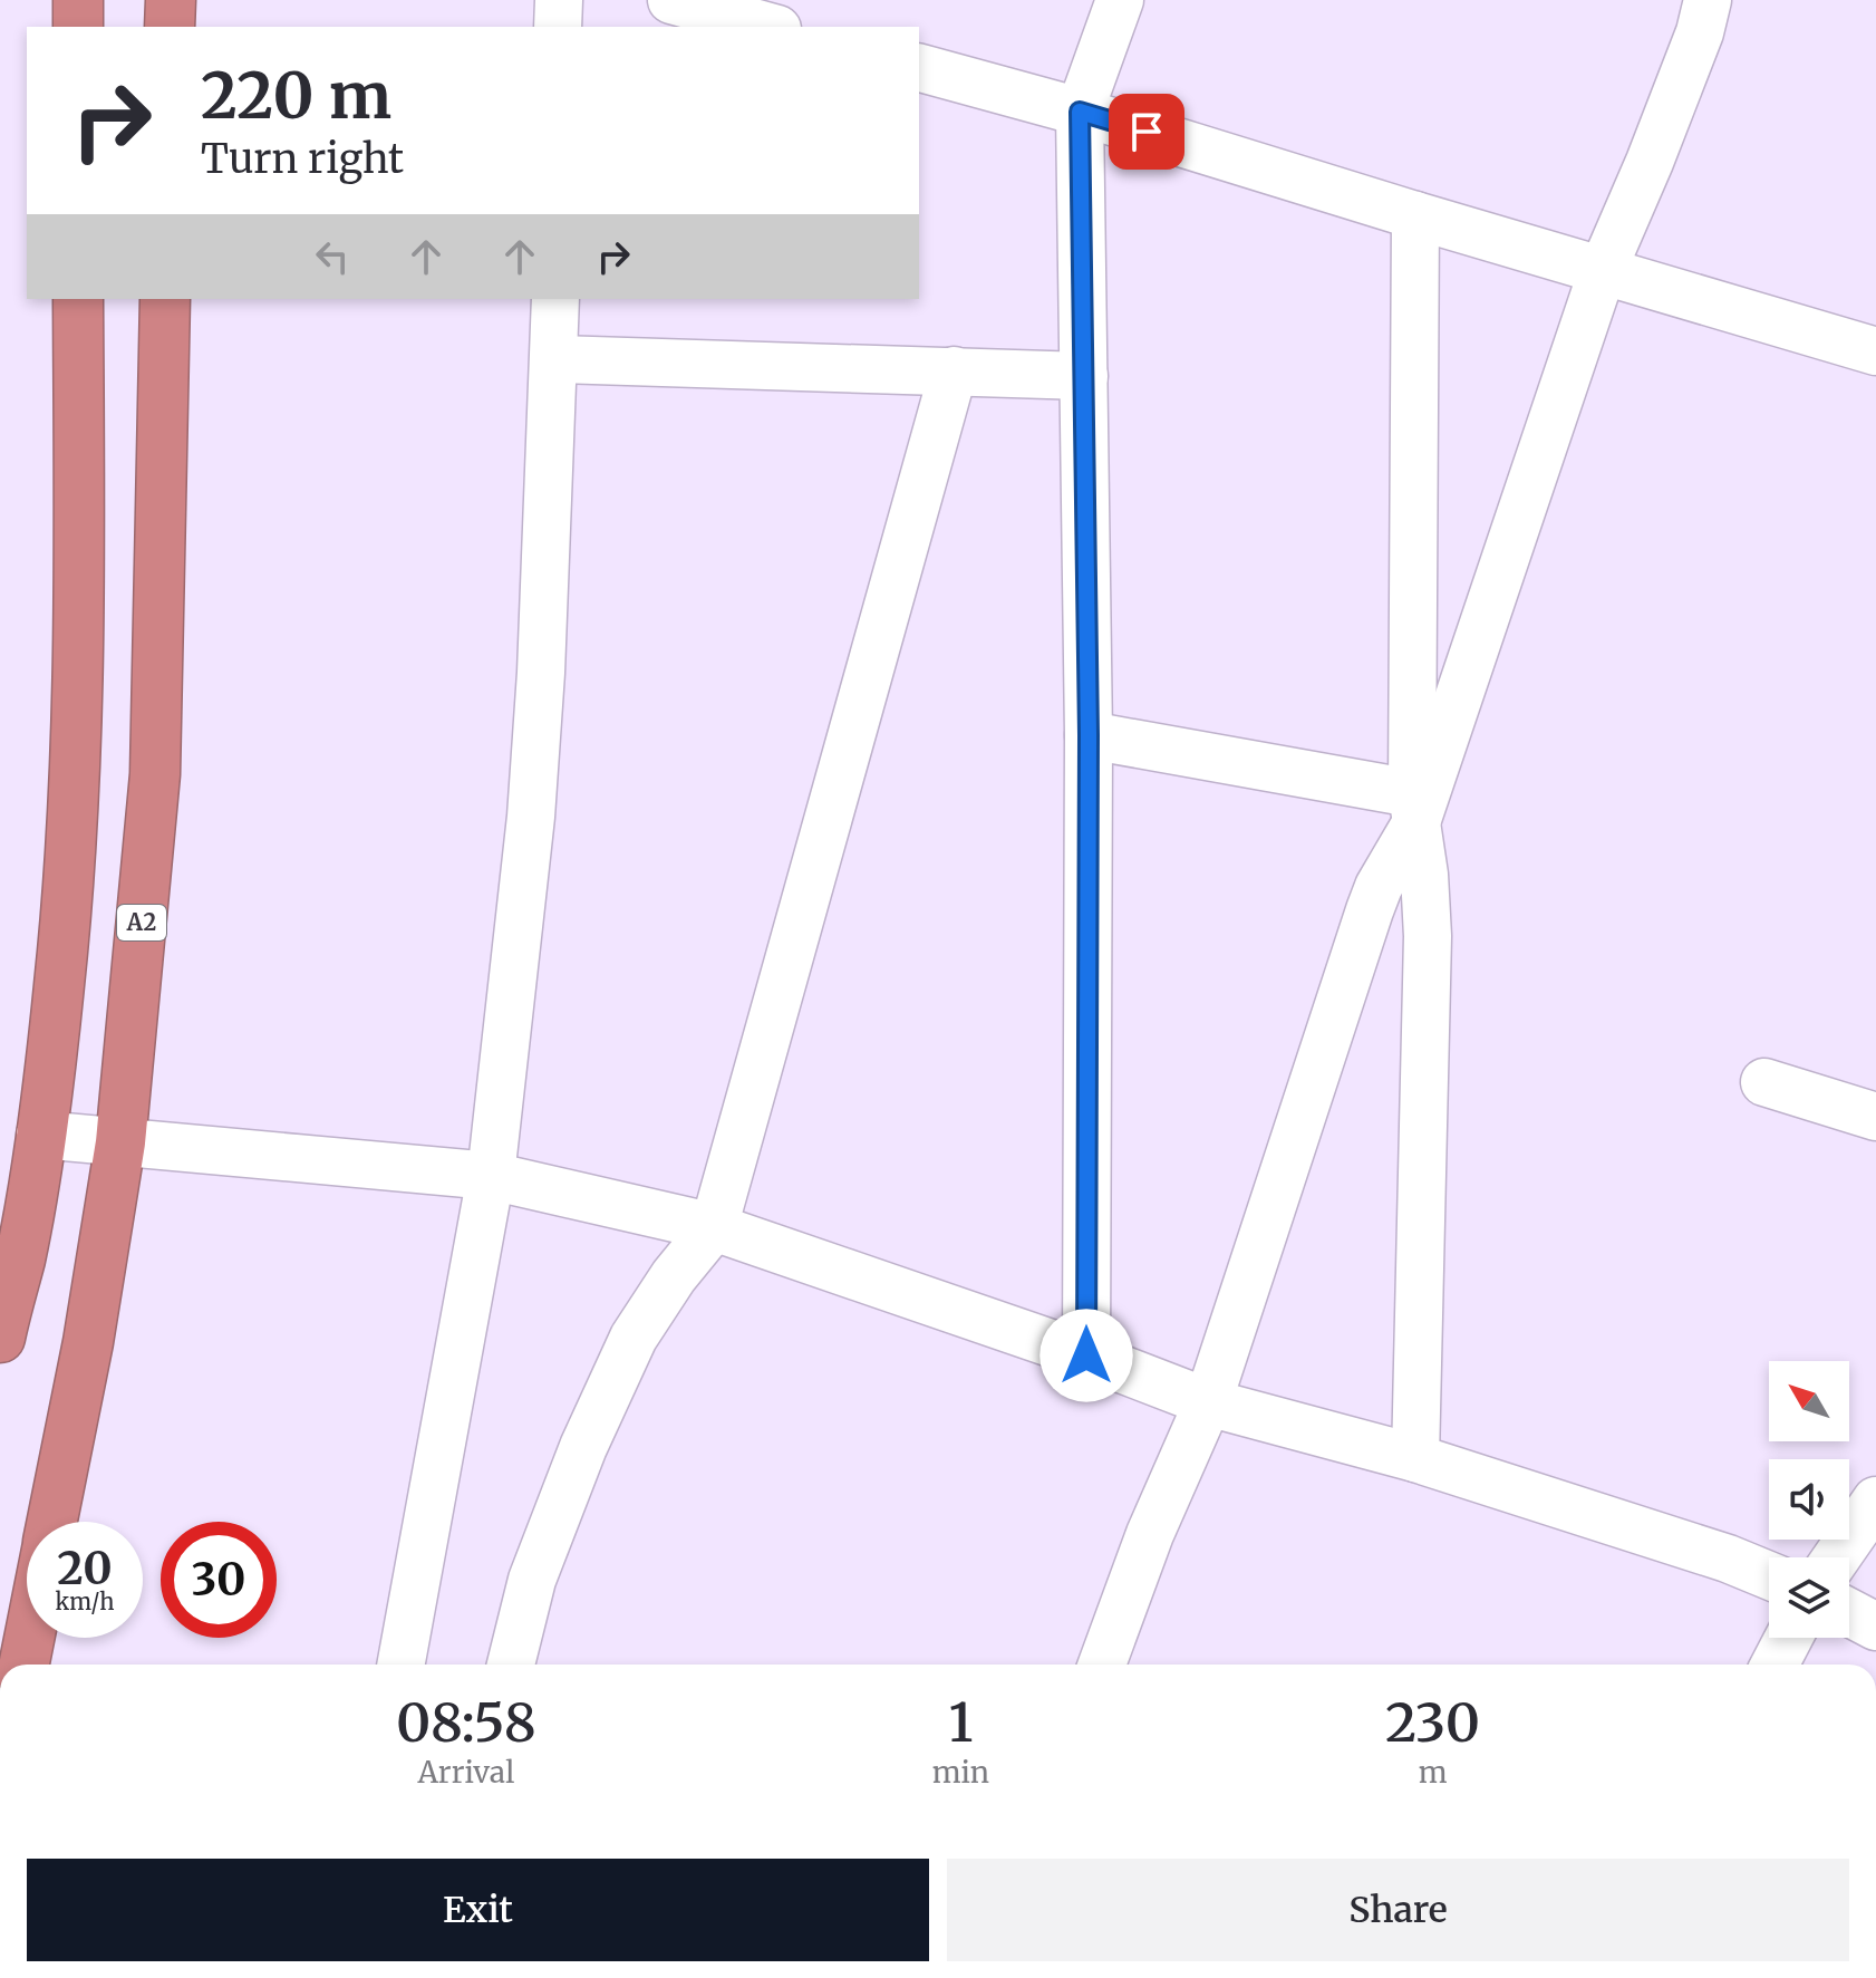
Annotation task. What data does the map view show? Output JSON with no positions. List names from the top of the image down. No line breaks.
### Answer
{"streets":{"highway":["A2"]},"north":"top left","page":{"turn":["220 m","Turn right"],"speed":"20 km/h","limit":"30","eta":["08:58","Arrival","1","min","230","m"],"buttons":["Exit","Share"]}}
